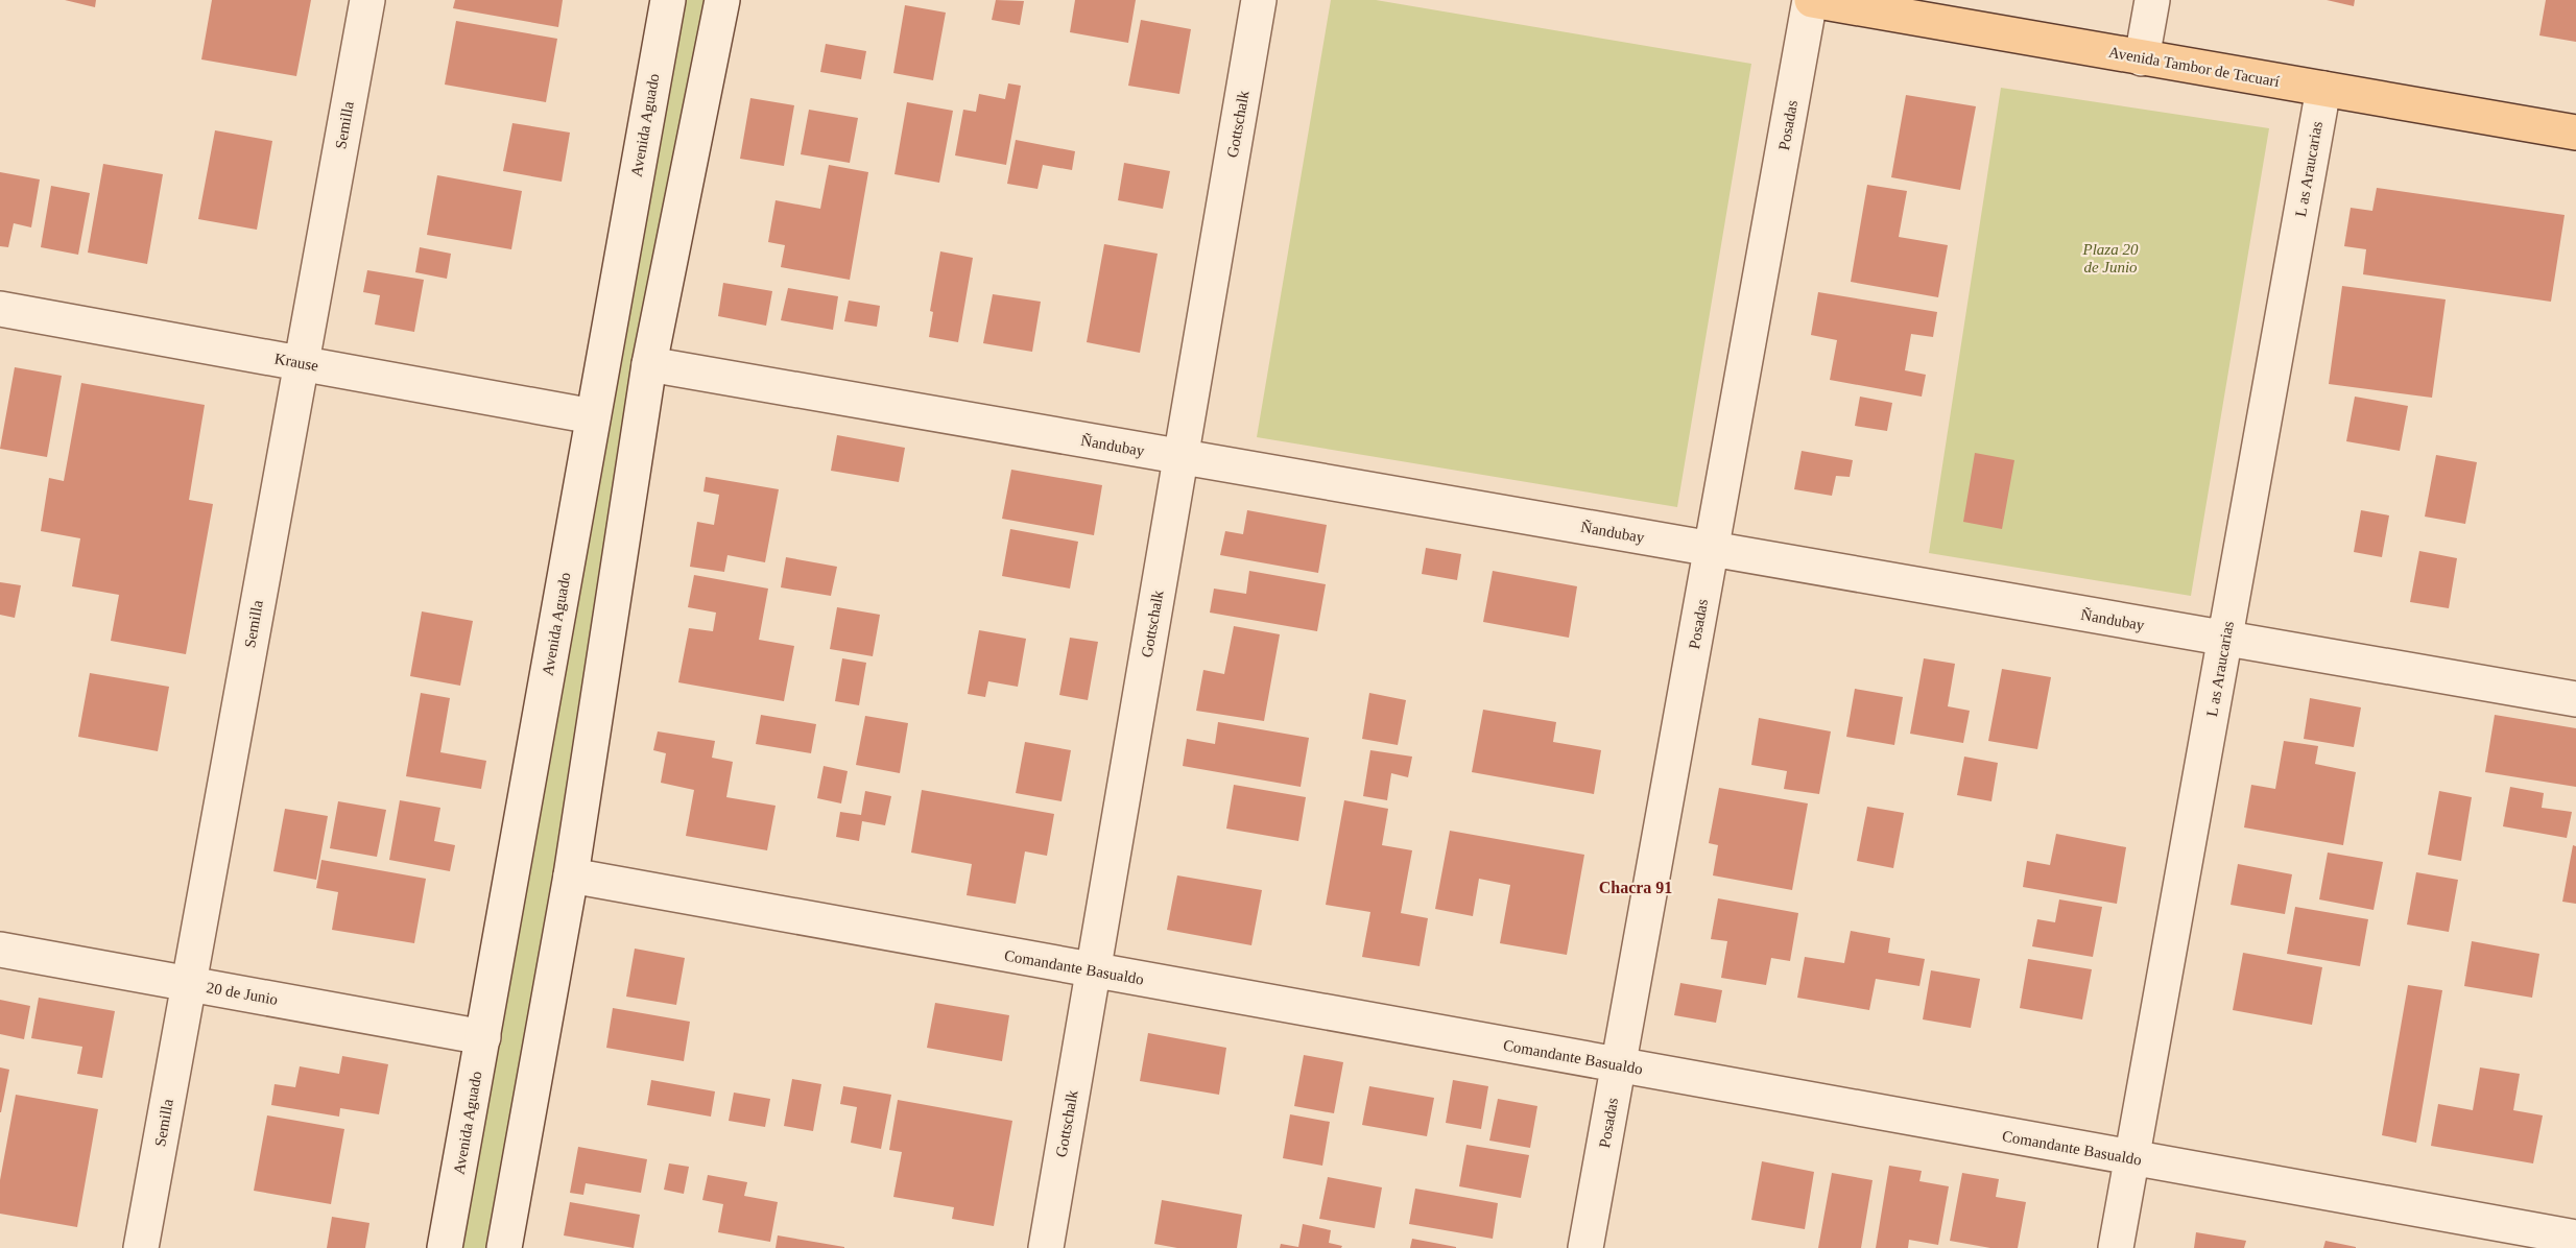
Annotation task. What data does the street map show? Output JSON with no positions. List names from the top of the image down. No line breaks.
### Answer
{"streets":{"main road":["Avenida Tambor de Tacuarí"],"street":["Gottschalk","Semilla","Avenida Aguado","Posadas","L as Araucarias","Krause","Ñandubay","Comandante Basualdo","20 de Junio"]},"crossings":[["Avenida Tambor de Tacuarí","Posadas"],["Avenida Tambor de Tacuarí","L as Araucarias"],["Gottschalk","Ñandubay"],["Gottschalk","Comandante Basualdo"],["Semilla","Krause"],["Semilla","20 de Junio"],["Avenida Aguado","Krause"],["Avenida Aguado","20 de Junio"],["Posadas","Ñandubay"],["Posadas","Comandante Basualdo"],["L as Araucarias","Ñandubay"],["L as Araucarias","Comandante Basualdo"]],"districts":["Chacra 91"],"parks":["Plaza 20 de Junio"]}
